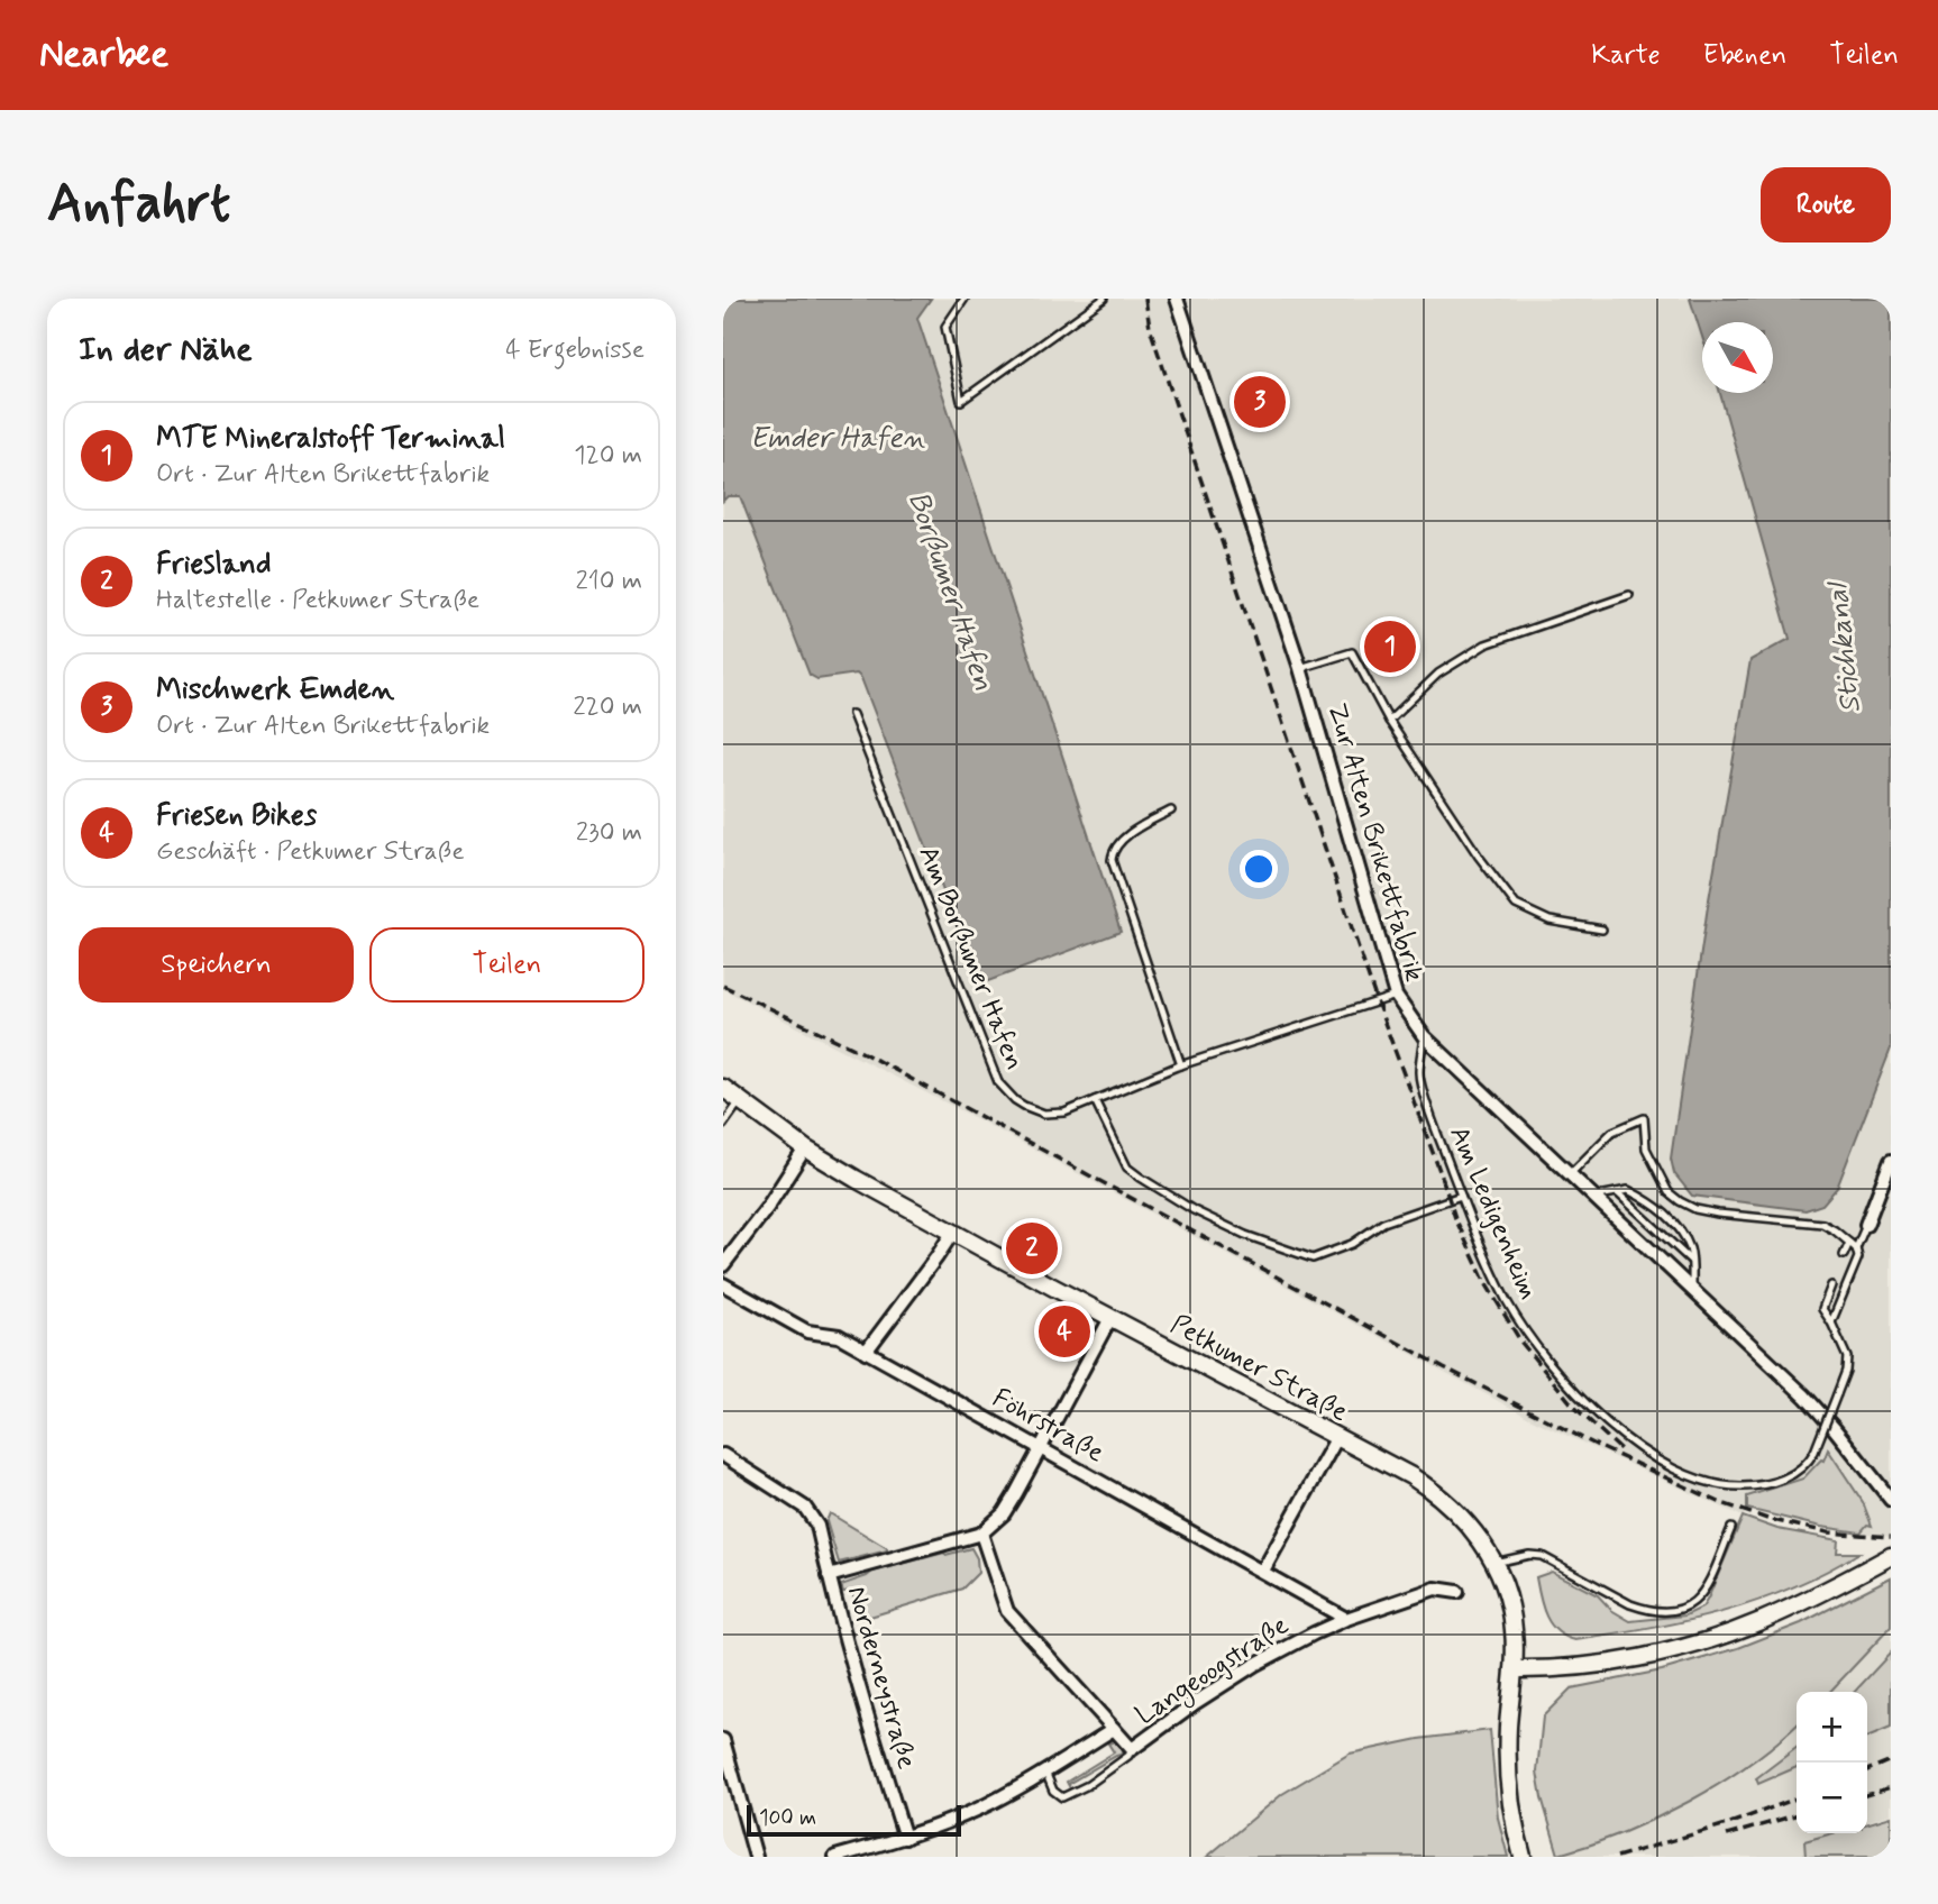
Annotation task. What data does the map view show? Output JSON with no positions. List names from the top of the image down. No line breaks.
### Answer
{"streets":{"main road":["Petkumer Straße"],"street":["Zur Alten Brikettfabrik","Föhrstraße","Langeoogstraße","Norderneystraße"],"lane":["Am Borßumer Hafen","Am Ledigenheim"]},"crossings":[["Zur Alten Brikettfabrik","Am Borßumer Hafen"],["Zur Alten Brikettfabrik","Am Ledigenheim"],["Föhrstraße","Langeoogstraße"],["Langeoogstraße","Norderneystraße"]],"water":["Emder Hafen","Borßumer Hafen","Stichkanal"],"scale_bar":"100 m","north":"bottom right","page":{"header":"Nearbee","nav":["Karte","Ebenen","Teilen"],"buttons":["Route",["Speichern","Teilen"]],"title":"Anfahrt","heading":["In der Nähe","4 Ergebnisse"],"pins":["3","1","2","4"],"list":[{"mark":"1","name":"MTE Mineralstoff Terminal","note":"Ort · Zur Alten Brikettfabrik","value":"120 m"},{"mark":"2","name":"Friesland","note":"Haltestelle · Petkumer Straße","value":"210 m"},{"mark":"3","name":"Mischwerk Emden","note":"Ort · Zur Alten Brikettfabrik","value":"220 m"},{"mark":"4","name":"Friesen Bikes","note":"Geschäft · Petkumer Straße","value":"230 m"}],"map_buttons":["+","−"],"scale":"100 m"}}
